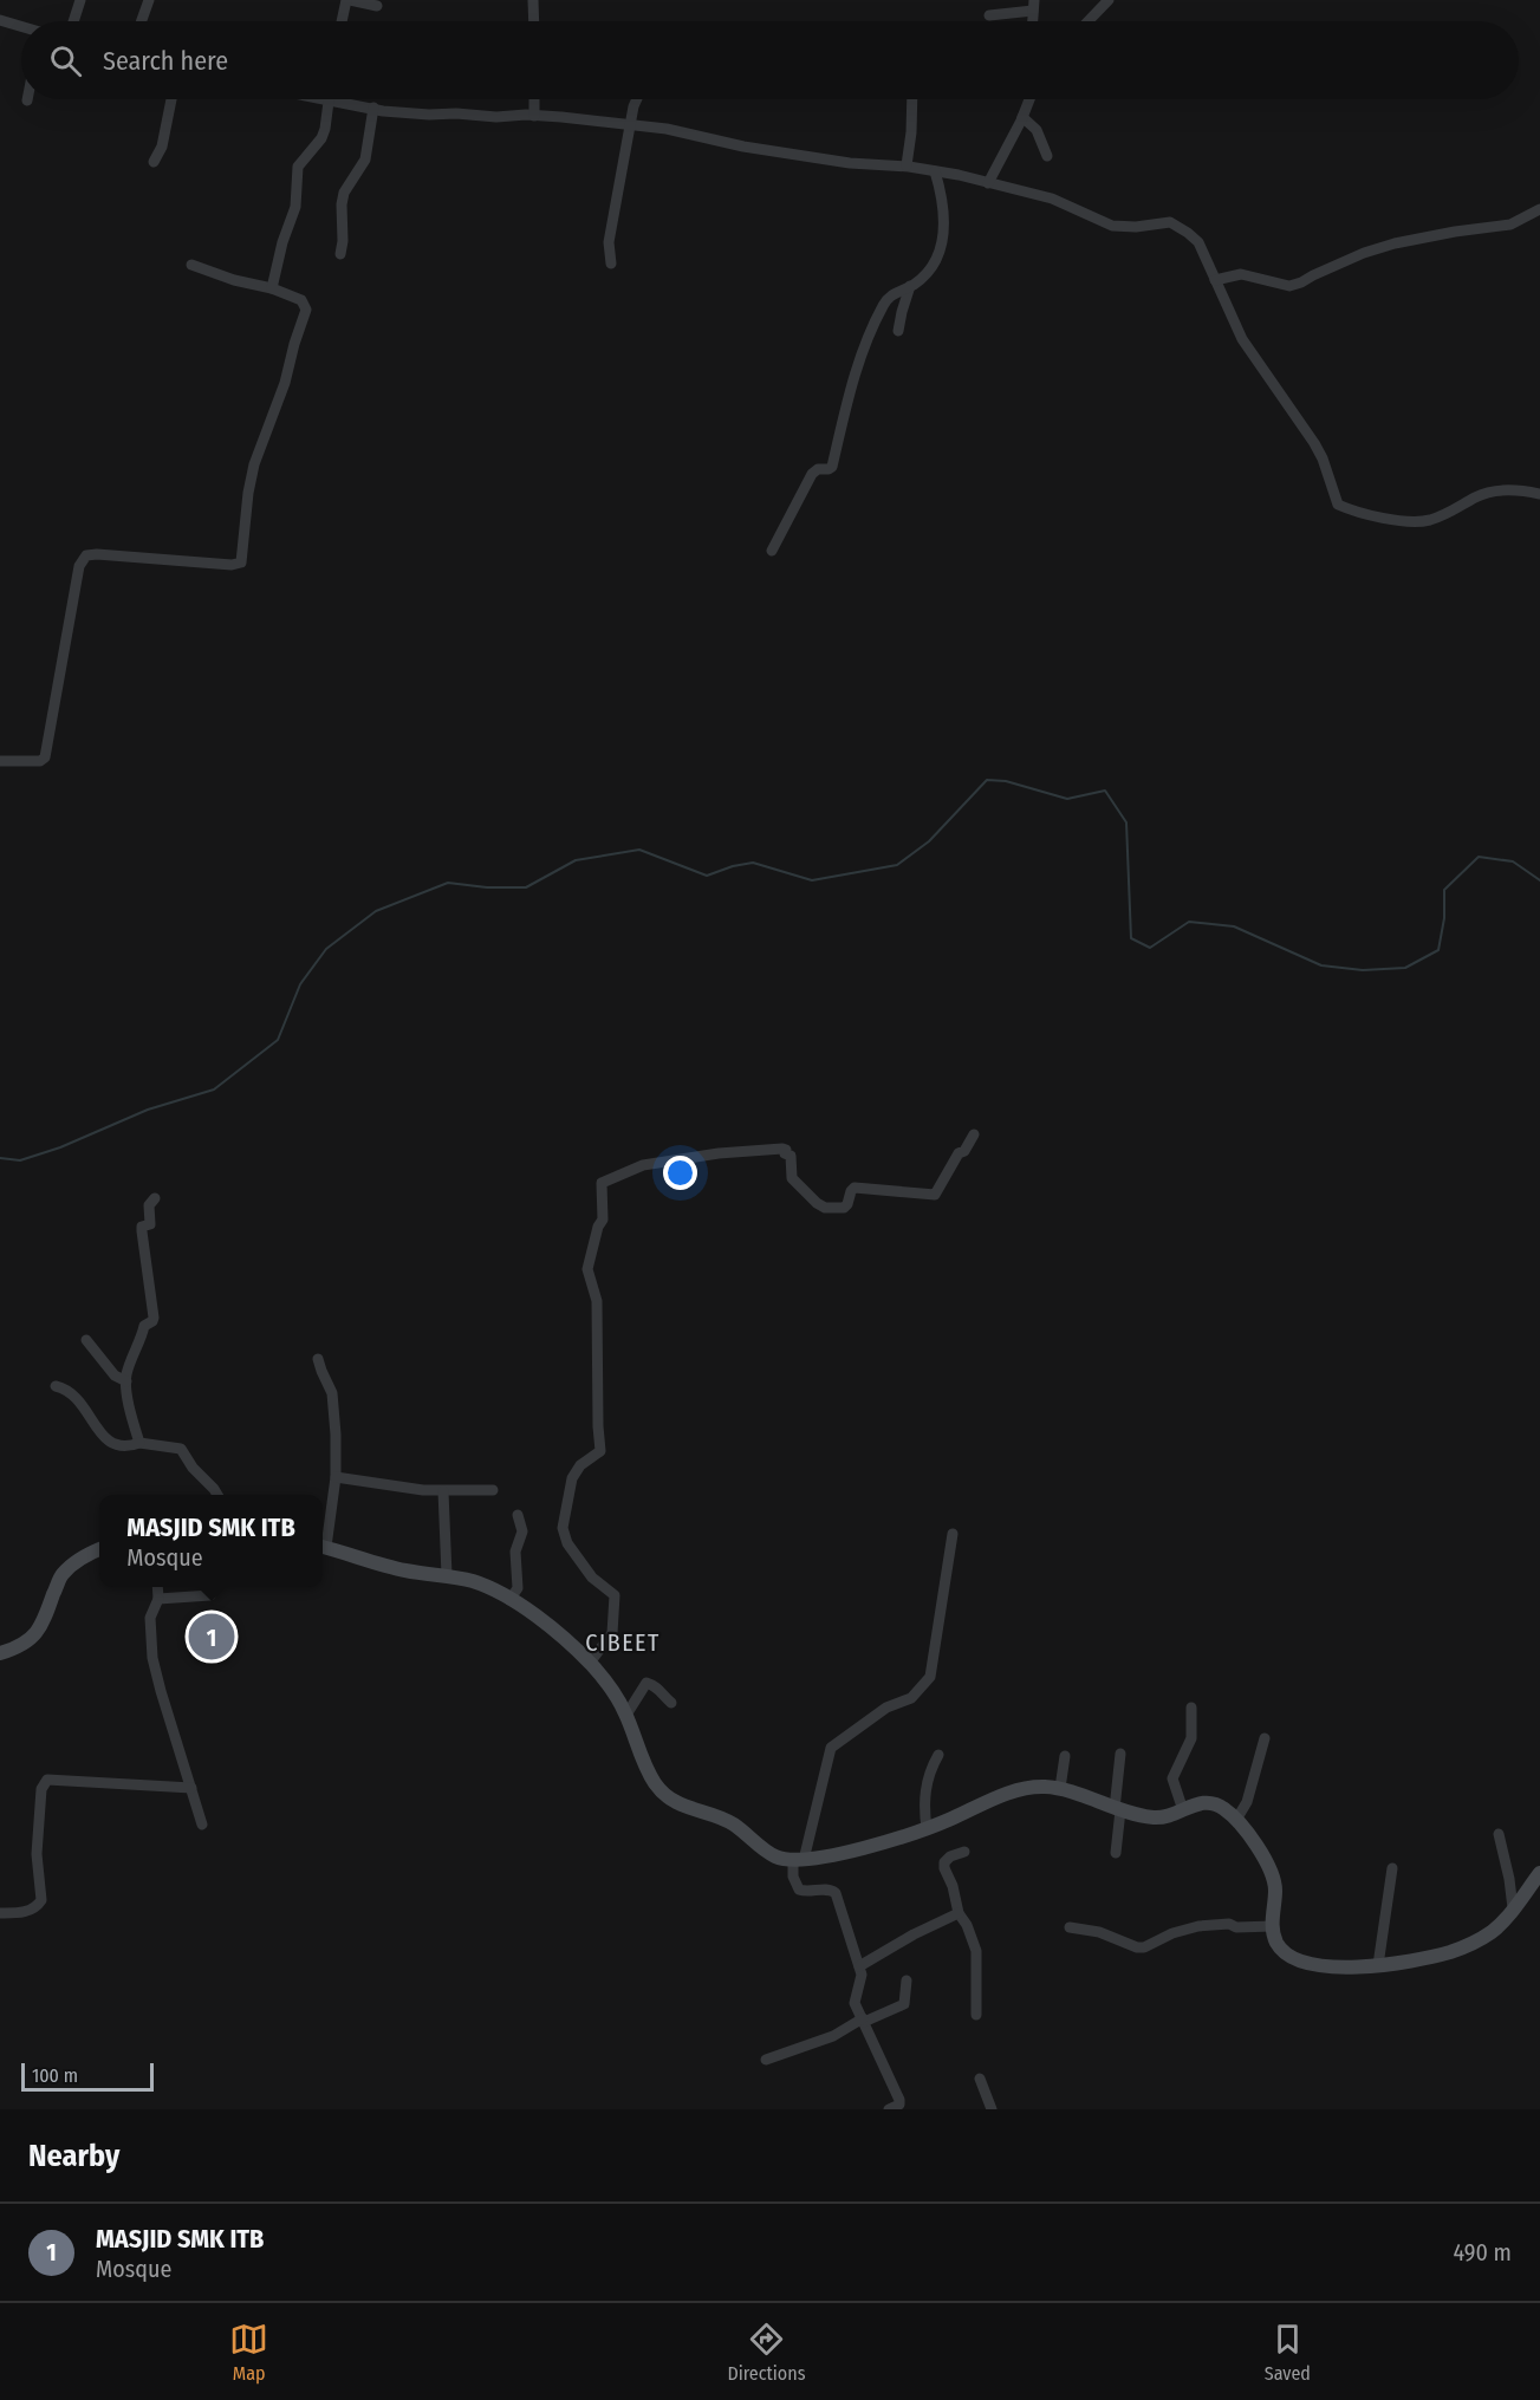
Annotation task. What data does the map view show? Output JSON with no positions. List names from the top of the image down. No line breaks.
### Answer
{"districts":["CIBEET"],"scale_bar":"100 m","page":{"search":"Search here","popup":["MASJID SMK ITB","Mosque"],"pins":"1","scale":"100 m","heading":"Nearby","list":[{"mark":"1","name":"MASJID SMK ITB","note":"Mosque","value":"490 m"}],"nav":["Map","Directions","Saved"]}}
